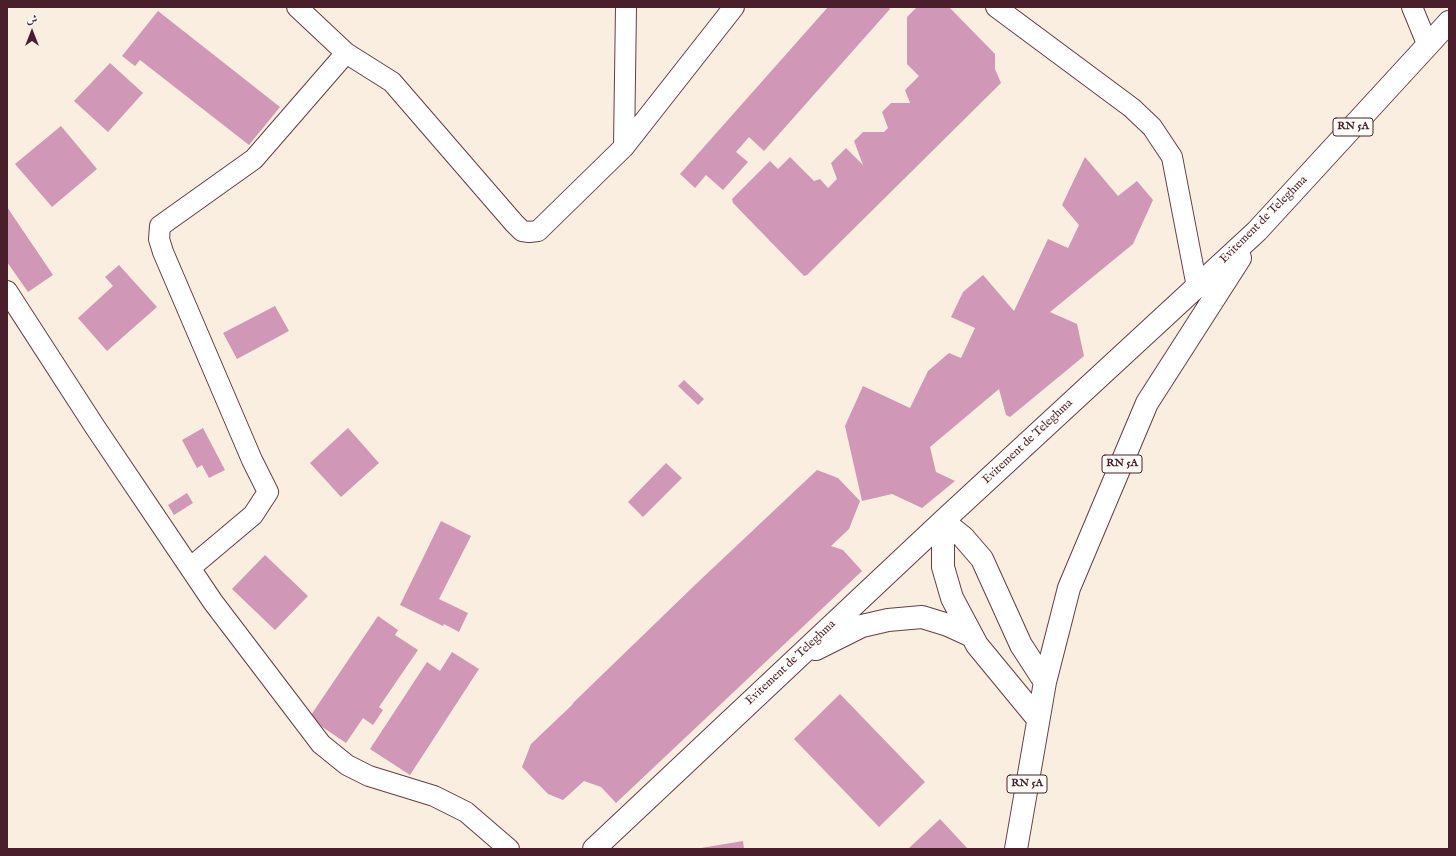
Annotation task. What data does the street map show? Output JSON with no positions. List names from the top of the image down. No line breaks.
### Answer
{"streets":{"main road":["RN 5A","Evitement de Teleghma"]},"crossings":[["RN 5A","Evitement de Teleghma"]],"north":"top"}
